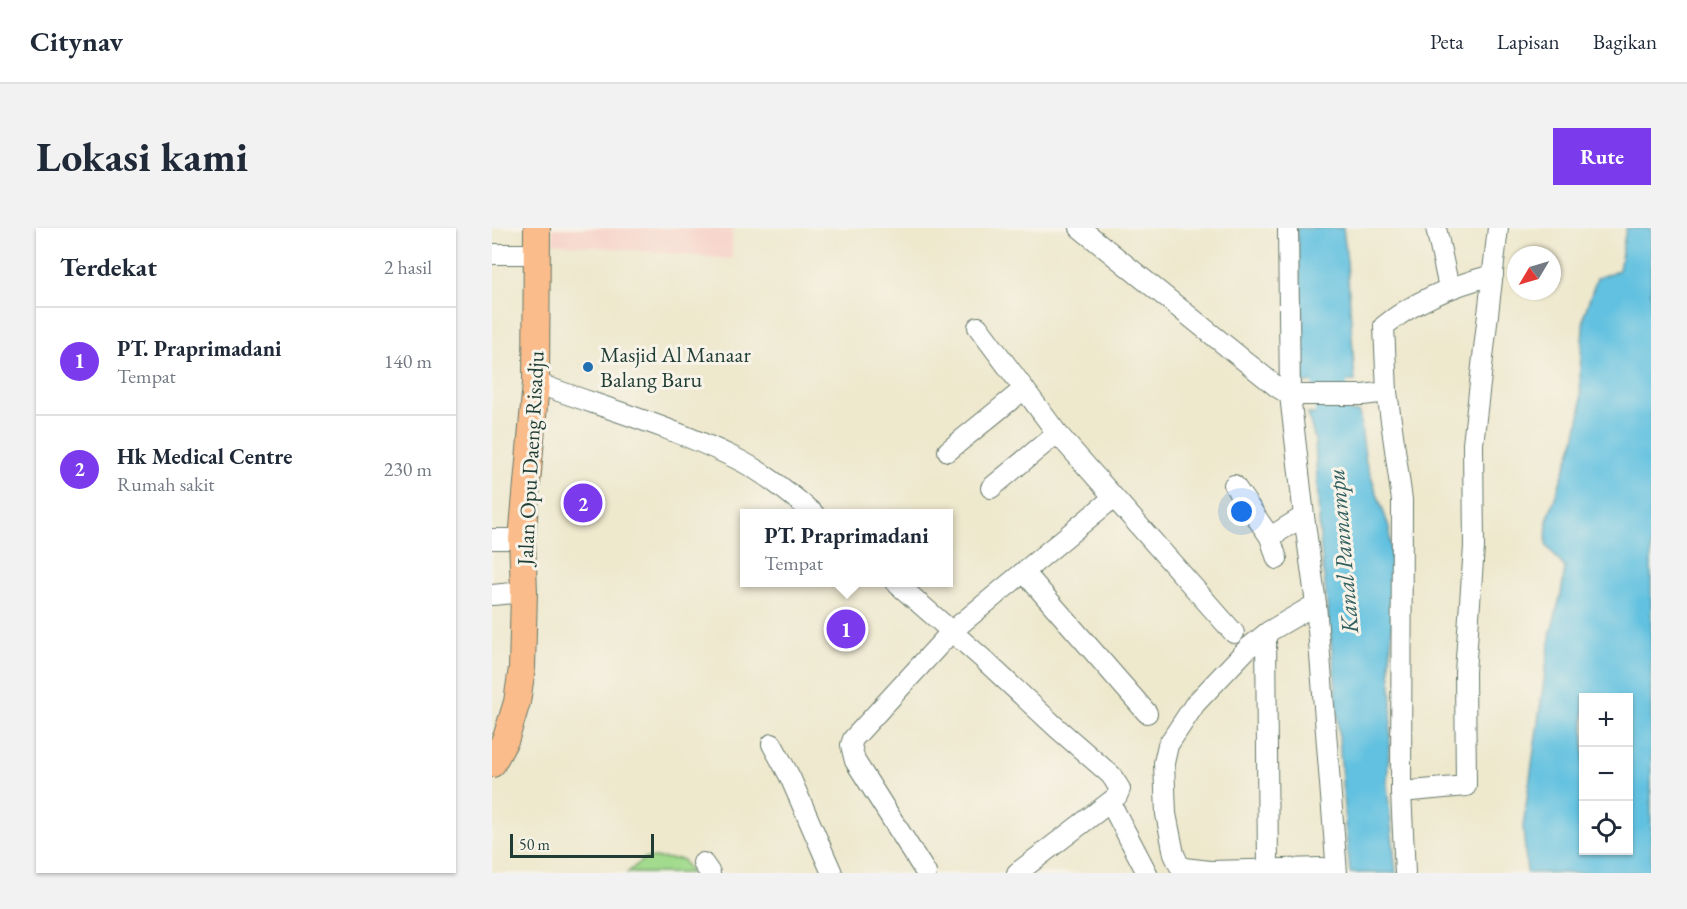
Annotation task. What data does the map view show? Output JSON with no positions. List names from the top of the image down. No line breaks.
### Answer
{"streets":{"main road":["Jalan Opu Daeng Risadju"]},"water":["Kanal Pannampu"],"places":["Masjid Al Manaar Balang Baru"],"scale_bar":"50 m","north":"bottom left","page":{"header":"Citynav","nav":["Peta","Lapisan","Bagikan"],"buttons":"Rute","title":"Lokasi kami","heading":["Terdekat","2 hasil"],"list":[{"mark":"1","name":"PT. Praprimadani","note":"Tempat","value":"140 m"},{"mark":"2","name":"Hk Medical Centre","note":"Rumah sakit","value":"230 m"}],"pins":["2","1"],"popup":["PT. Praprimadani","Tempat"],"map_buttons":["+","−"],"scale":"50 m"}}
